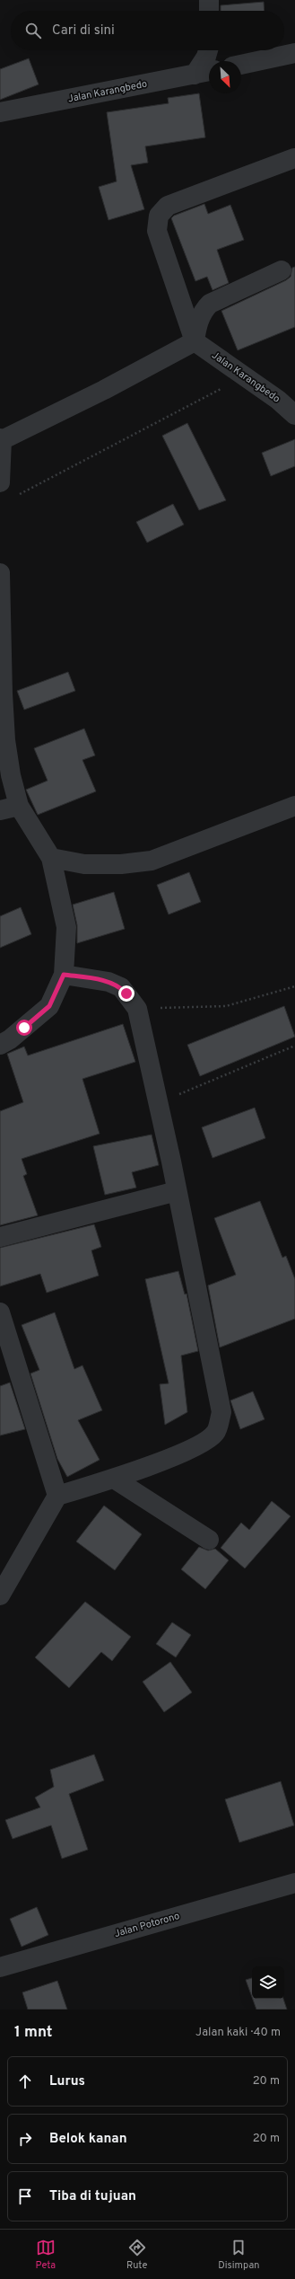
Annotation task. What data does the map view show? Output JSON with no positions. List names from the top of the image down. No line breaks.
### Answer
{"streets":{"street":["Jalan Karangbedo","Jalan Potorono"]},"north":"bottom right","page":{"search":"Cari di sini","heading":["1 mnt","Jalan kaki · 40 m"],"list":[["Lurus","20 m"],["Belok kanan","20 m"],"Tiba di tujuan"],"nav":["Peta","Rute","Disimpan"]}}
